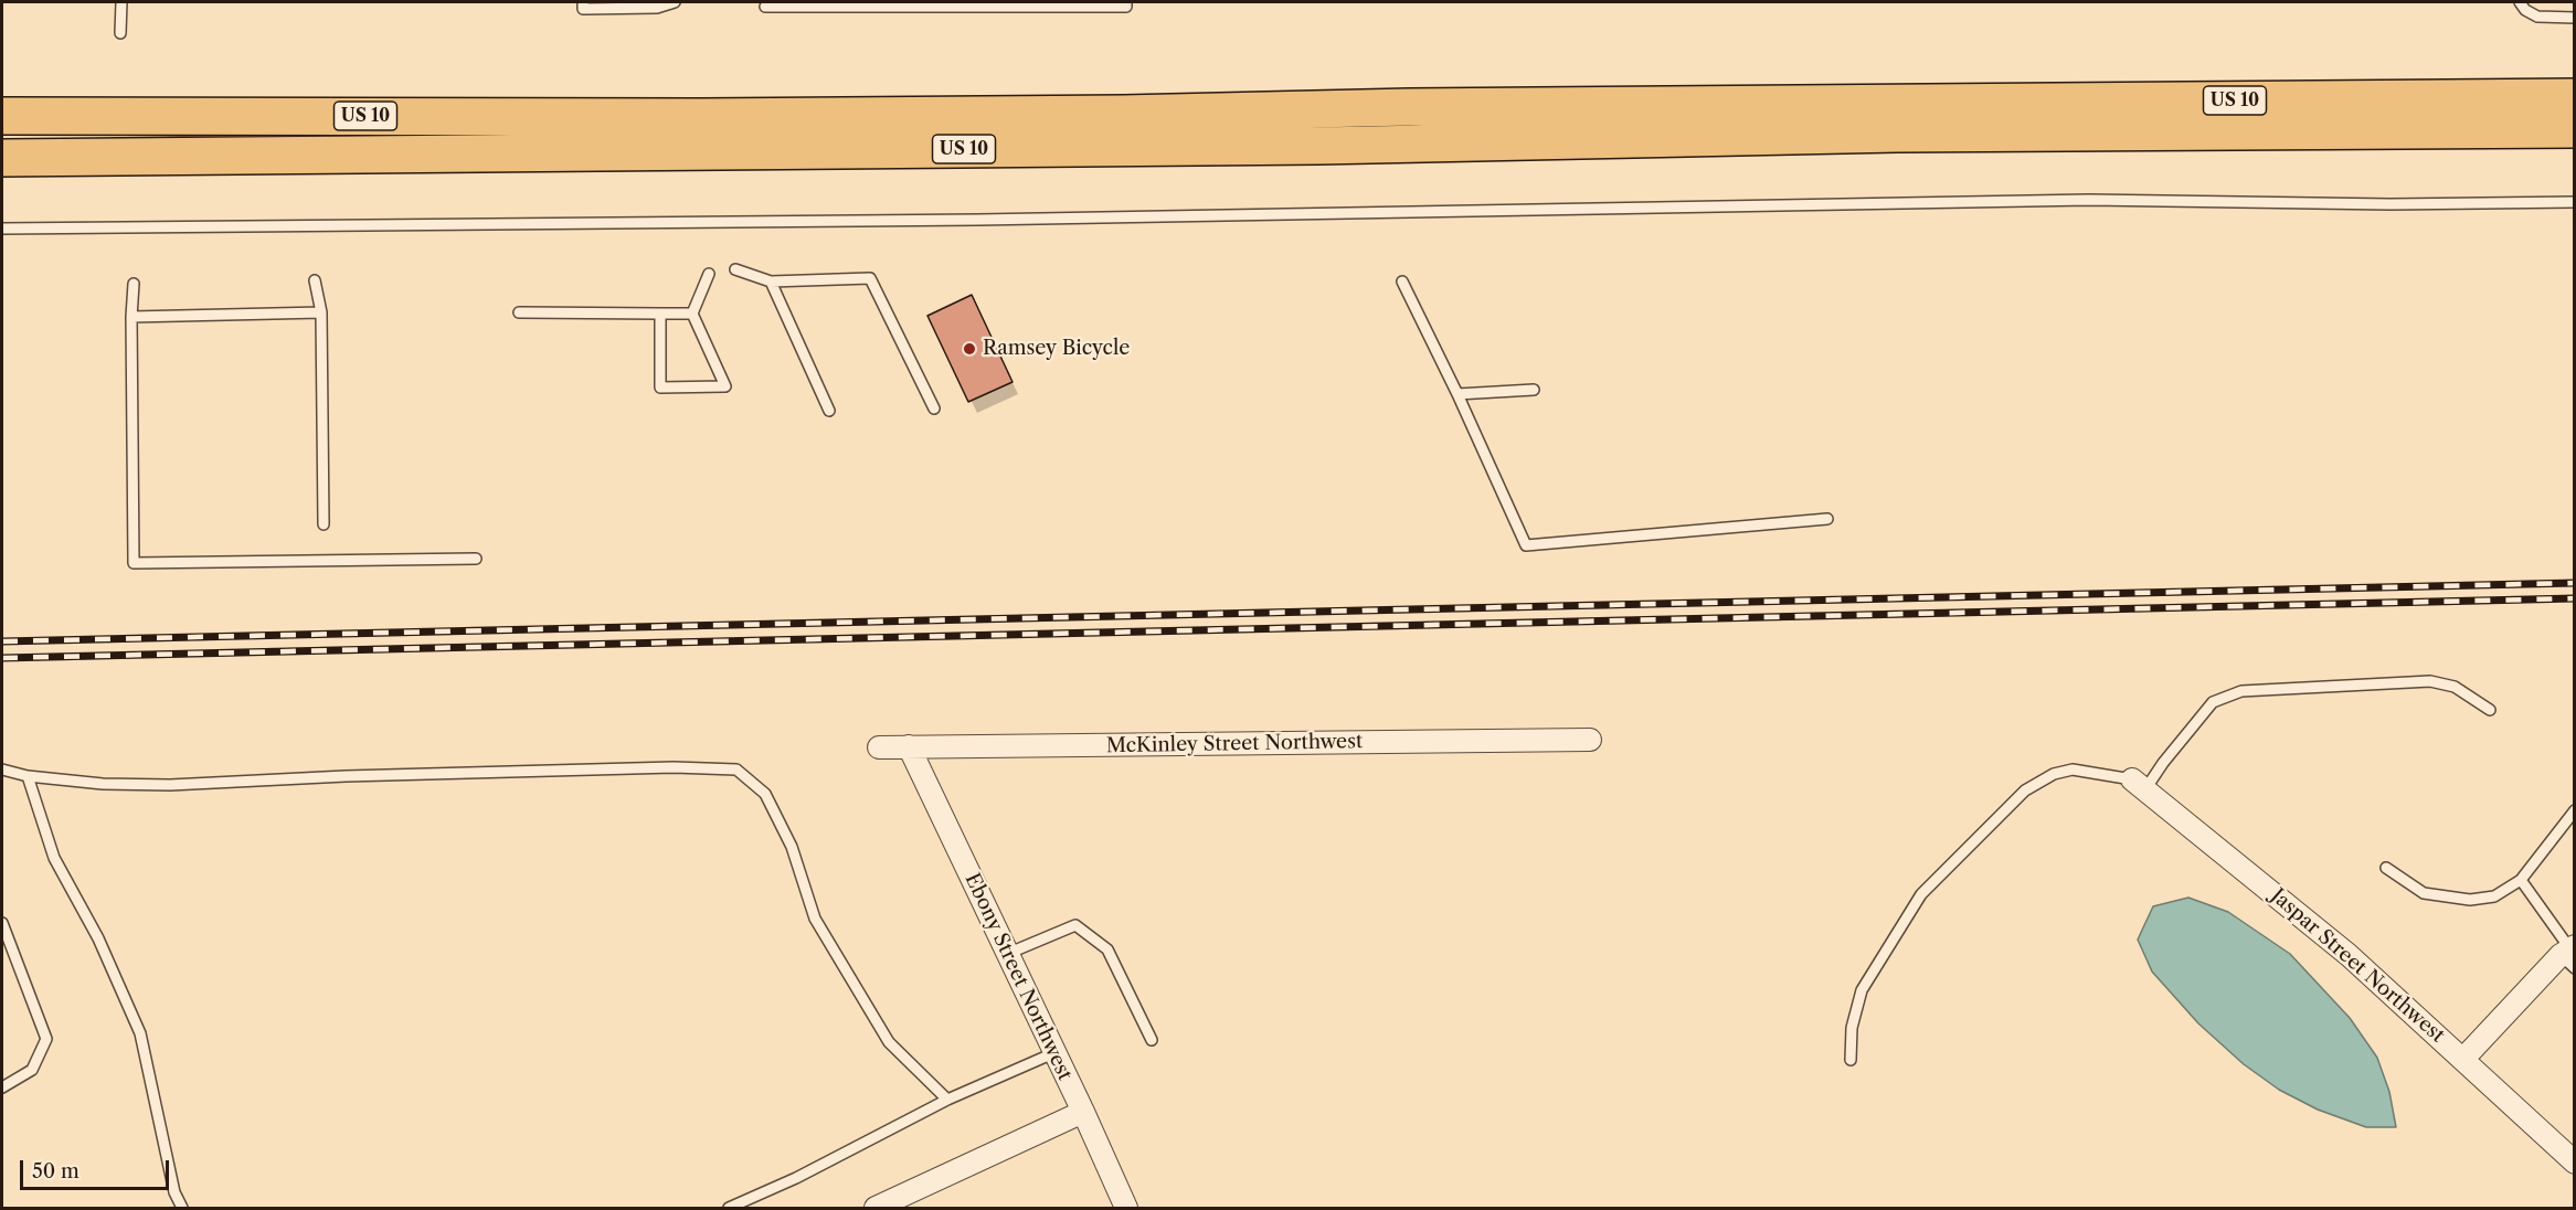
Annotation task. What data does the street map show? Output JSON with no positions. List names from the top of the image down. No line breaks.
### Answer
{"streets":{"highway":["US 10"],"street":["McKinley Street Northwest","Jaspar Street Northwest","Ebony Street Northwest"]},"crossings":[["McKinley Street Northwest","Ebony Street Northwest"]],"places":["Ramsey Bicycle"],"scale_bar":"50 m"}
